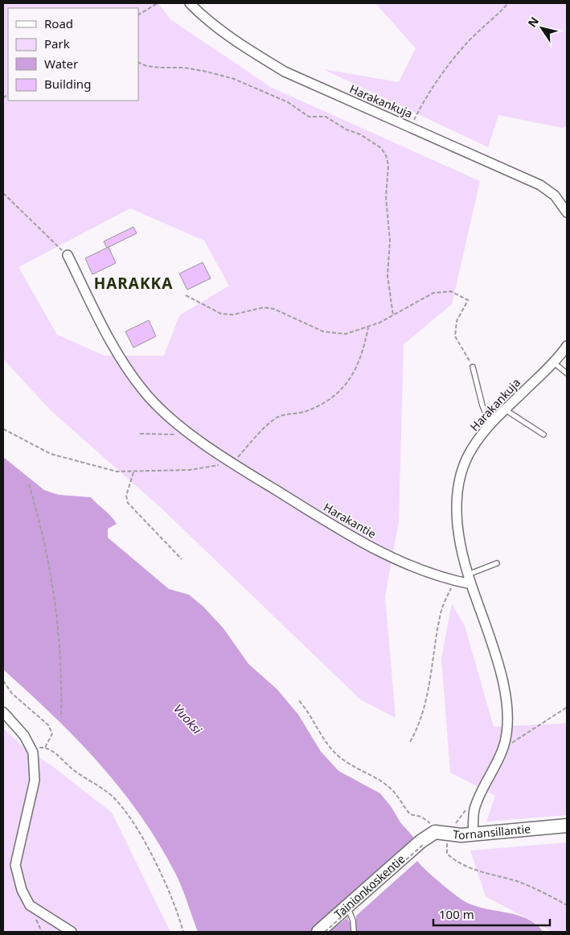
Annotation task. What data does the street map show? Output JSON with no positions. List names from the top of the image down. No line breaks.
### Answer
{"streets":{"street":["Harakankuja","Harakantie","Tornansillantie","Tainionkoskentie"]},"crossings":[["Harakankuja","Harakantie"]],"districts":["HARAKKA"],"water":["Vuoksi"],"legend":["Road","Park","Water","Building"],"scale_bar":"100 m","north":"top left"}
